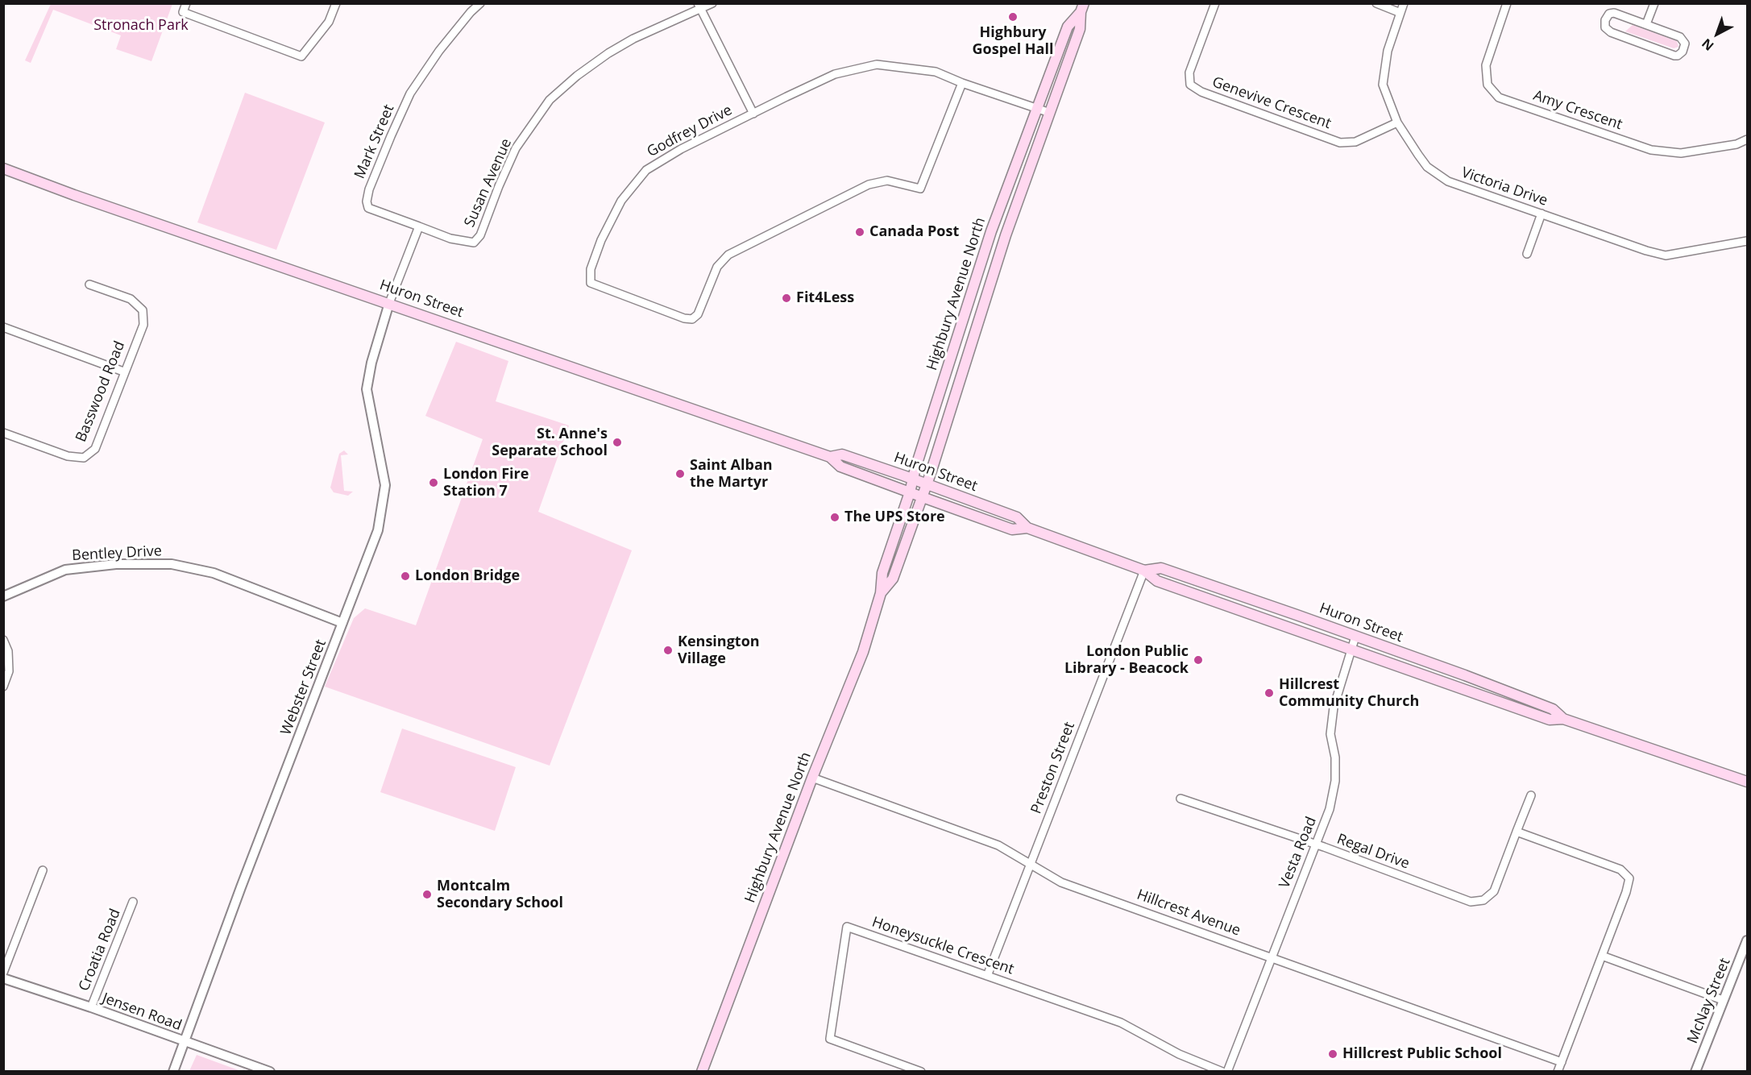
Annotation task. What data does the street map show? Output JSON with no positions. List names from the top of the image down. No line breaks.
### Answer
{"streets":{"main road":["Highbury Avenue North","Huron Street"],"street":["Genevive Crescent","Amy Crescent","Godfrey Drive","Mark Street","Susan Avenue","Victoria Drive","Basswood Road","Bentley Drive","Webster Street","Preston Street","Regal Drive","Vesta Road","Hillcrest Avenue","Honeysuckle Crescent","Croatia Road","McNay Street","Jensen Road"]},"crossings":[["Genevive Crescent","Victoria Drive"],["Godfrey Drive","Highbury Avenue North"],["Mark Street","Susan Avenue"],["Highbury Avenue North","Huron Street"],["Highbury Avenue North","Hillcrest Avenue"],["Huron Street","Webster Street"],["Huron Street","Preston Street"],["Huron Street","Vesta Road"],["Bentley Drive","Webster Street"],["Webster Street","Jensen Road"],["Preston Street","Hillcrest Avenue"],["Preston Street","Honeysuckle Crescent"],["Regal Drive","Vesta Road"],["Vesta Road","Hillcrest Avenue"],["Croatia Road","Jensen Road"]],"parks":["Stronach Park"],"places":["Highbury Gospel Hall","Canada Post","Fit4Less","St. Anne's Separate School","Saint Alban the Martyr","London Fire Station 7","The UPS Store","London Bridge","Kensington Village","London Public Library - Beacock","Hillcrest Community Church","Montcalm Secondary School","Hillcrest Public School"],"north":"bottom left"}
